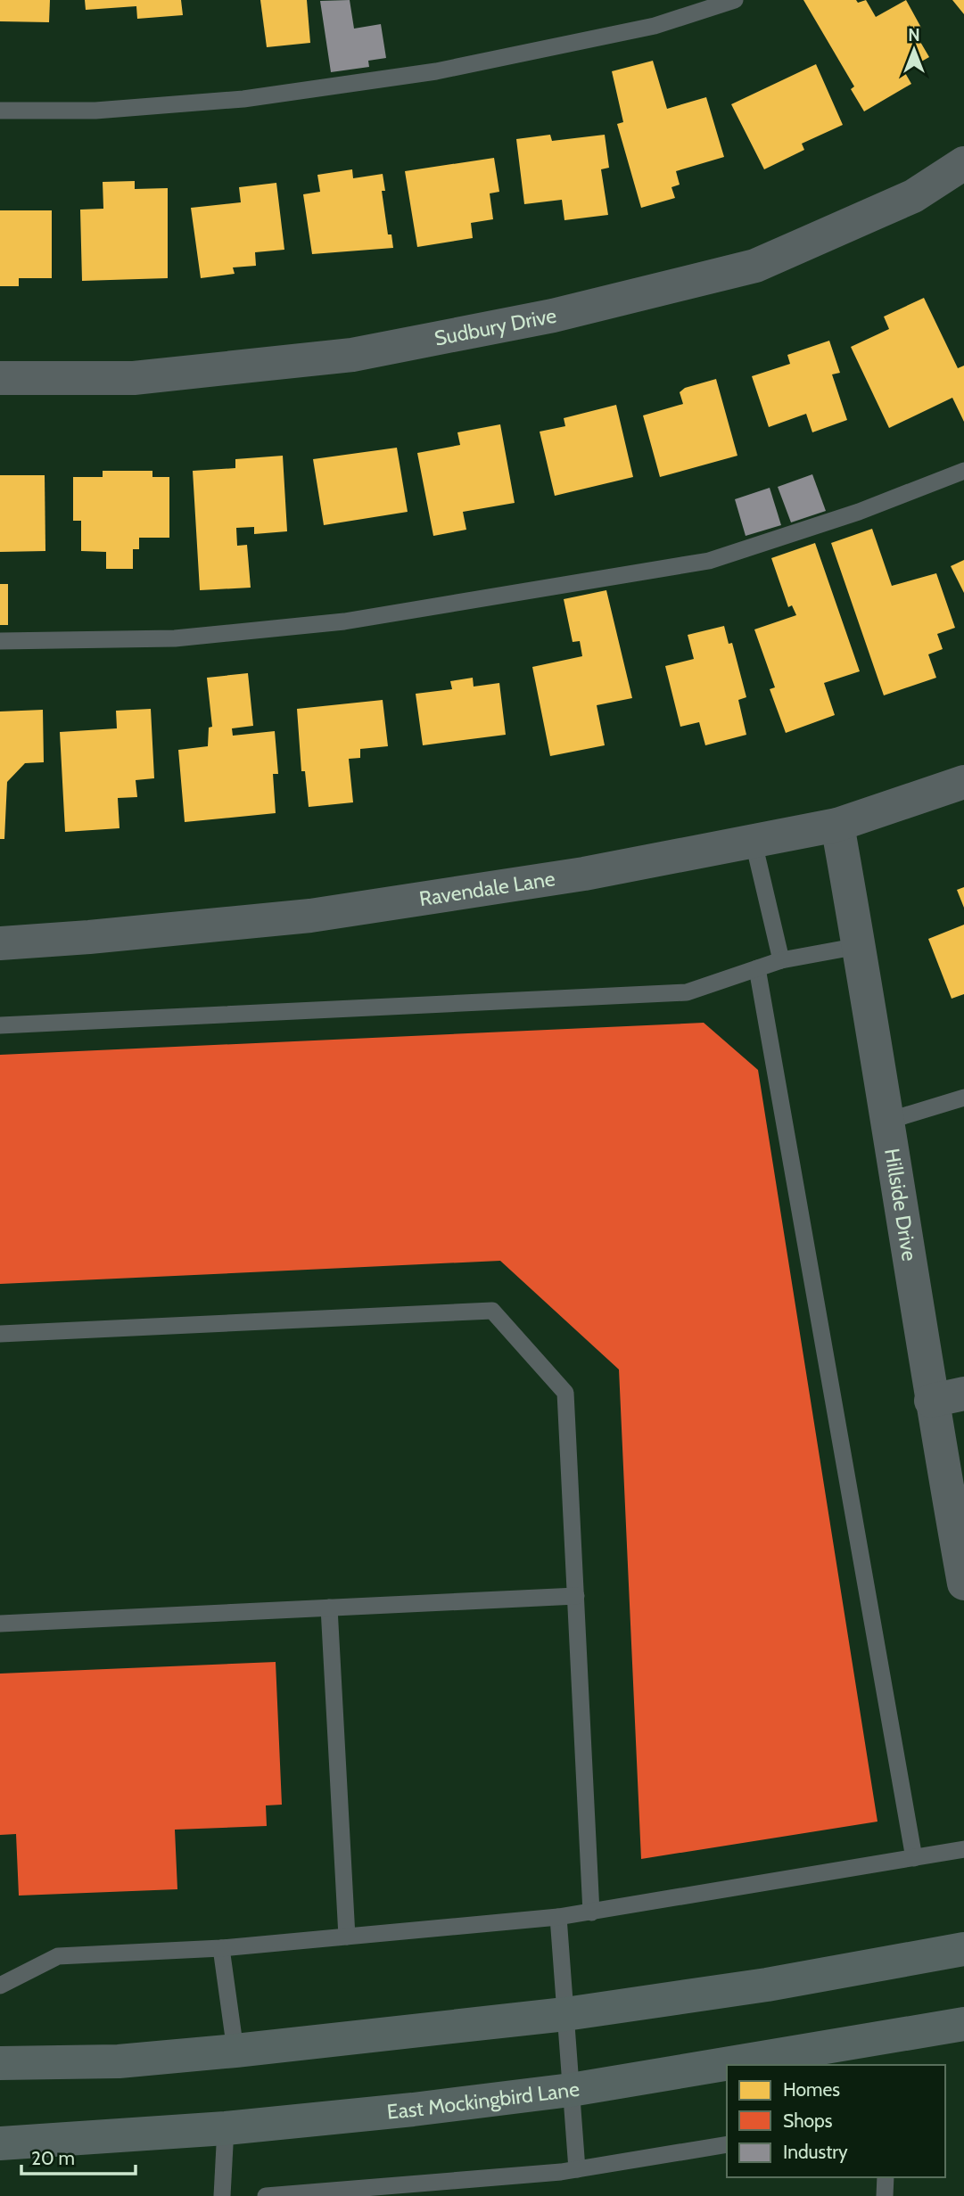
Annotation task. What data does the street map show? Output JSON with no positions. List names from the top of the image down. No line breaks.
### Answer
{"streets":{"main road":["East Mockingbird Lane"],"street":["Sudbury Drive","Ravendale Lane","Hillside Drive"]},"crossings":[["Ravendale Lane","Hillside Drive"]],"legend":["Homes","Shops","Industry"],"scale_bar":"20 m","north":"top"}
